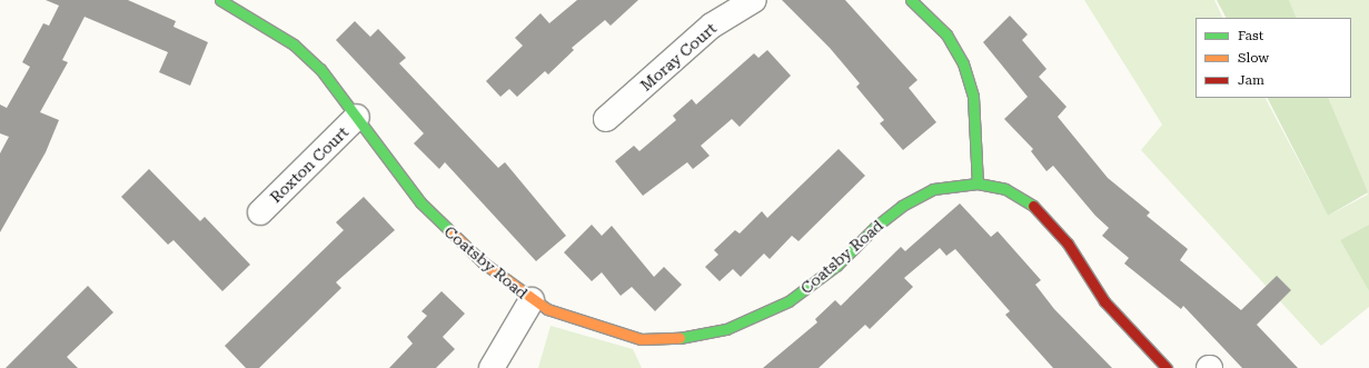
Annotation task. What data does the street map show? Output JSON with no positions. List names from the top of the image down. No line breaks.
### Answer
{"streets":{"street":["Moray Court","Roxton Court","Coatsby Road"]},"crossings":[["Roxton Court","Coatsby Road"]],"legend":["Fast","Slow","Jam"]}
